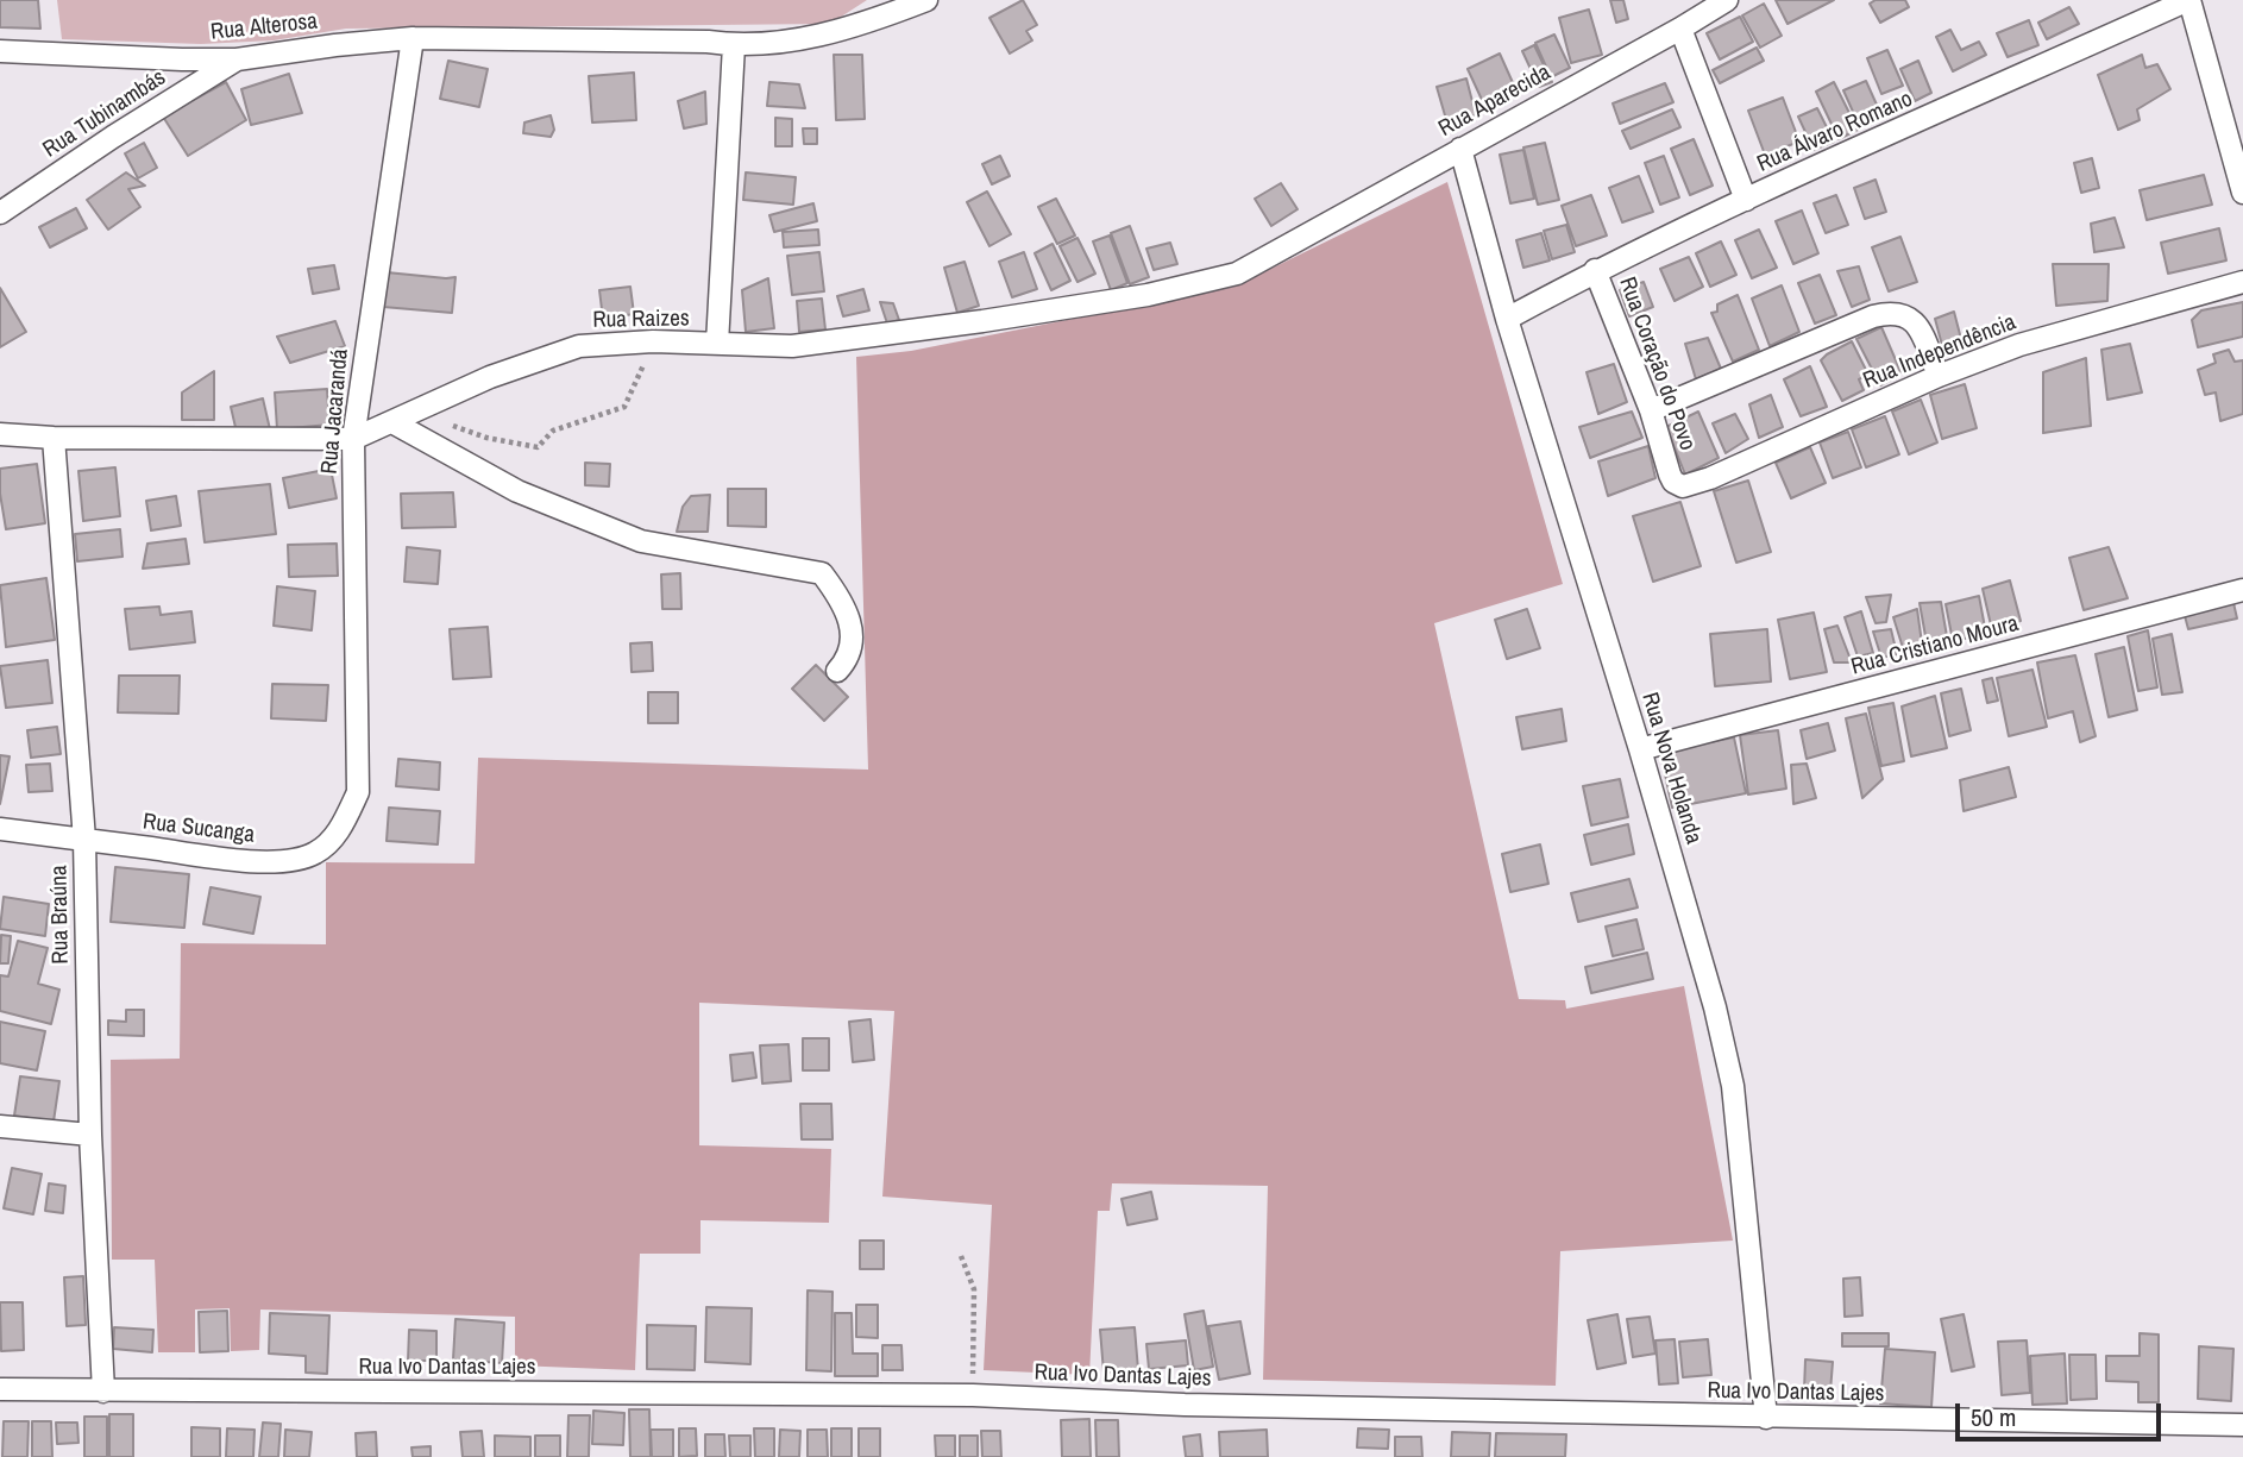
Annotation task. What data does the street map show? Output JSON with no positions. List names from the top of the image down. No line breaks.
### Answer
{"streets":{"street":["Rua Alterosa","Rua Aparecida","Rua Tubinambás","Rua Álvaro Romano","Rua Raizes","Rua Independência","Rua Coração do Povo","Rua Jacarandá","Rua Cristiano Moura","Rua Nova Holanda","Rua Sucanga","Rua Braúna","Rua Ivo Dantas Lajes"]},"crossings":[["Rua Alterosa","Rua Tubinambás"],["Rua Alterosa","Rua Jacarandá"],["Rua Aparecida","Rua Raizes"],["Rua Aparecida","Rua Nova Holanda"],["Rua Álvaro Romano","Rua Coração do Povo"],["Rua Álvaro Romano","Rua Nova Holanda"],["Rua Raizes","Rua Jacarandá"],["Rua Raizes","Rua Braúna"],["Rua Independência","Rua Coração do Povo"],["Rua Jacarandá","Rua Sucanga"],["Rua Cristiano Moura","Rua Nova Holanda"],["Rua Nova Holanda","Rua Ivo Dantas Lajes"],["Rua Sucanga","Rua Braúna"],["Rua Braúna","Rua Ivo Dantas Lajes"]],"scale_bar":"50 m"}
